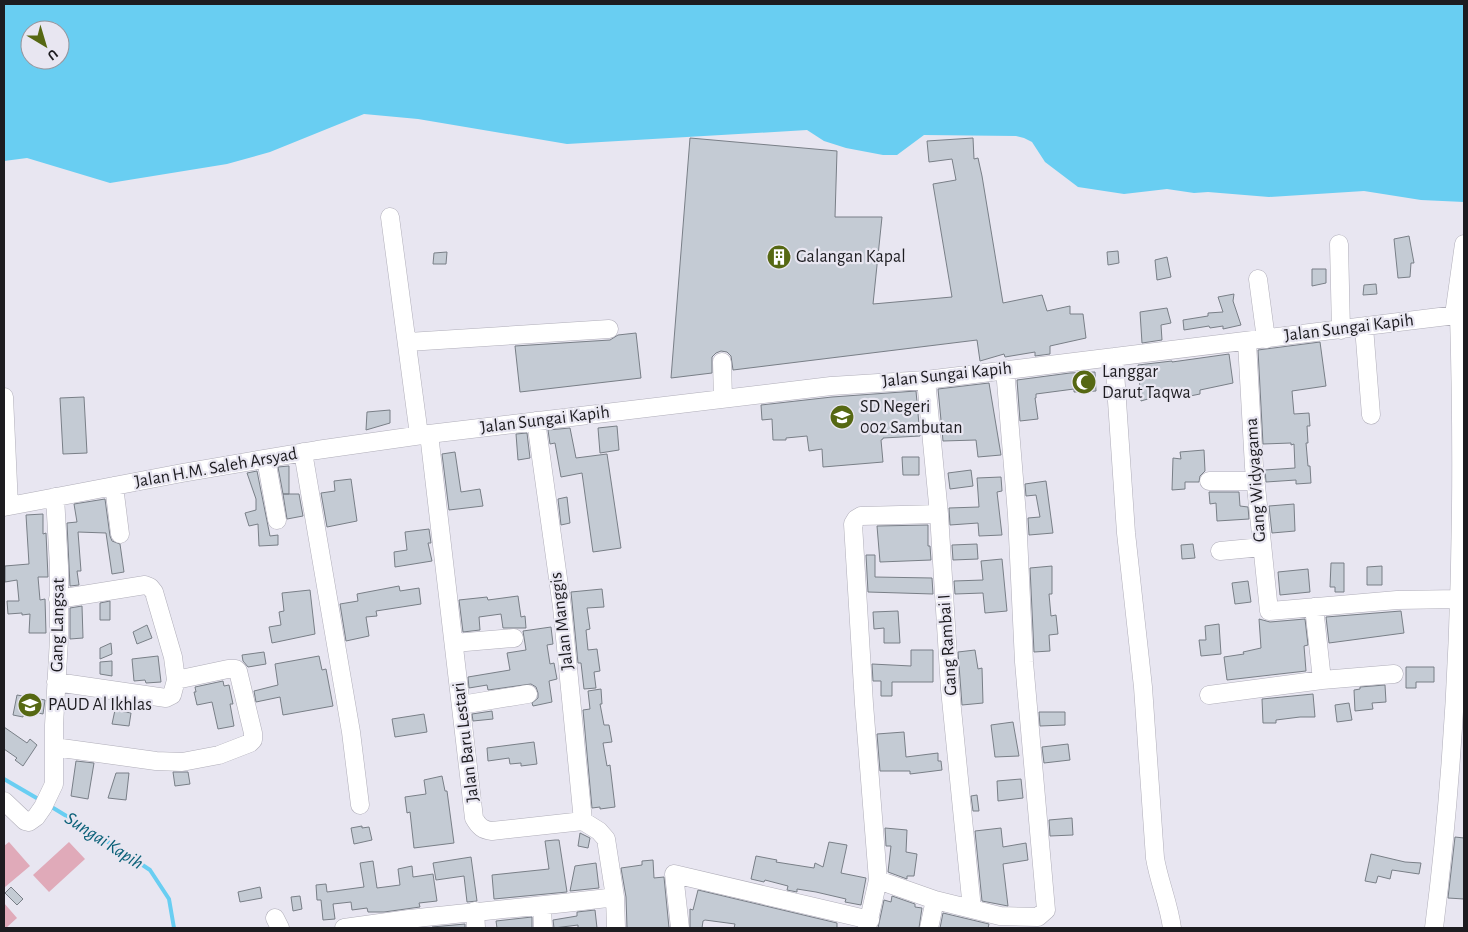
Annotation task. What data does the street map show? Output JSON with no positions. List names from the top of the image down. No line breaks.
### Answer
{"streets":{"street":["Jalan Sungai Kapih","Jalan H.M. Saleh Arsyad","Gang Widyagama","Jalan Manggis","Gang Langsat","Gang Rambai I","Jalan Baru Lestari"]},"crossings":[["Jalan Sungai Kapih","Jalan H.M. Saleh Arsyad"],["Jalan Sungai Kapih","Gang Widyagama"],["Jalan Sungai Kapih","Jalan Manggis"],["Jalan Sungai Kapih","Gang Rambai I"],["Jalan Sungai Kapih","Jalan Baru Lestari"],["Jalan H.M. Saleh Arsyad","Gang Langsat"],["Jalan H.M. Saleh Arsyad","Jalan Baru Lestari"],["Jalan Manggis","Jalan Baru Lestari"]],"water":["Sungai Kapih"],"places":{"building":["Galangan Kapal"],"mosque":["Langgar Darut Taqwa"],"school or university":["SD Negeri 002 Sambutan","PAUD Al Ikhlas"]},"north":"bottom right"}
